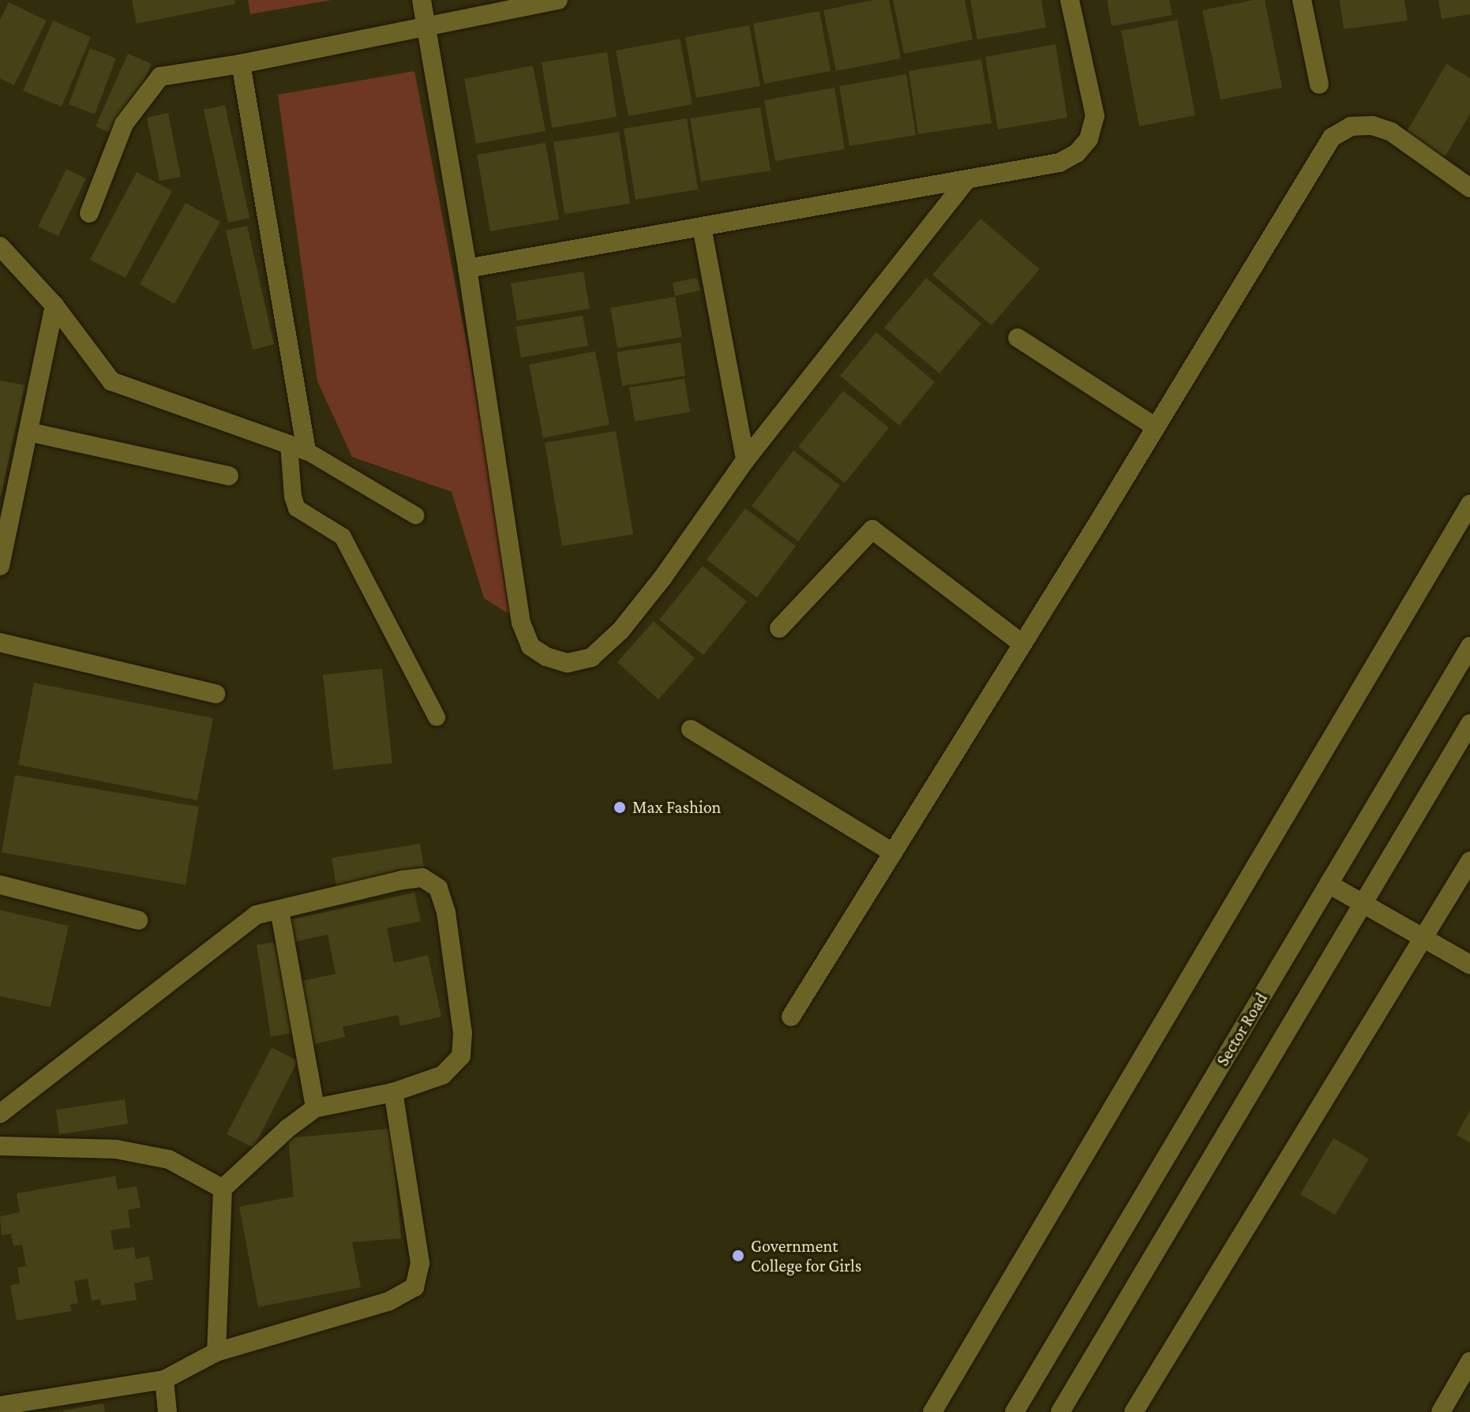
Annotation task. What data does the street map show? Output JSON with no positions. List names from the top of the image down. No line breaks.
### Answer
{"streets":{"street":["Sector Road"]},"places":["Max Fashion","Government College for Girls"]}
